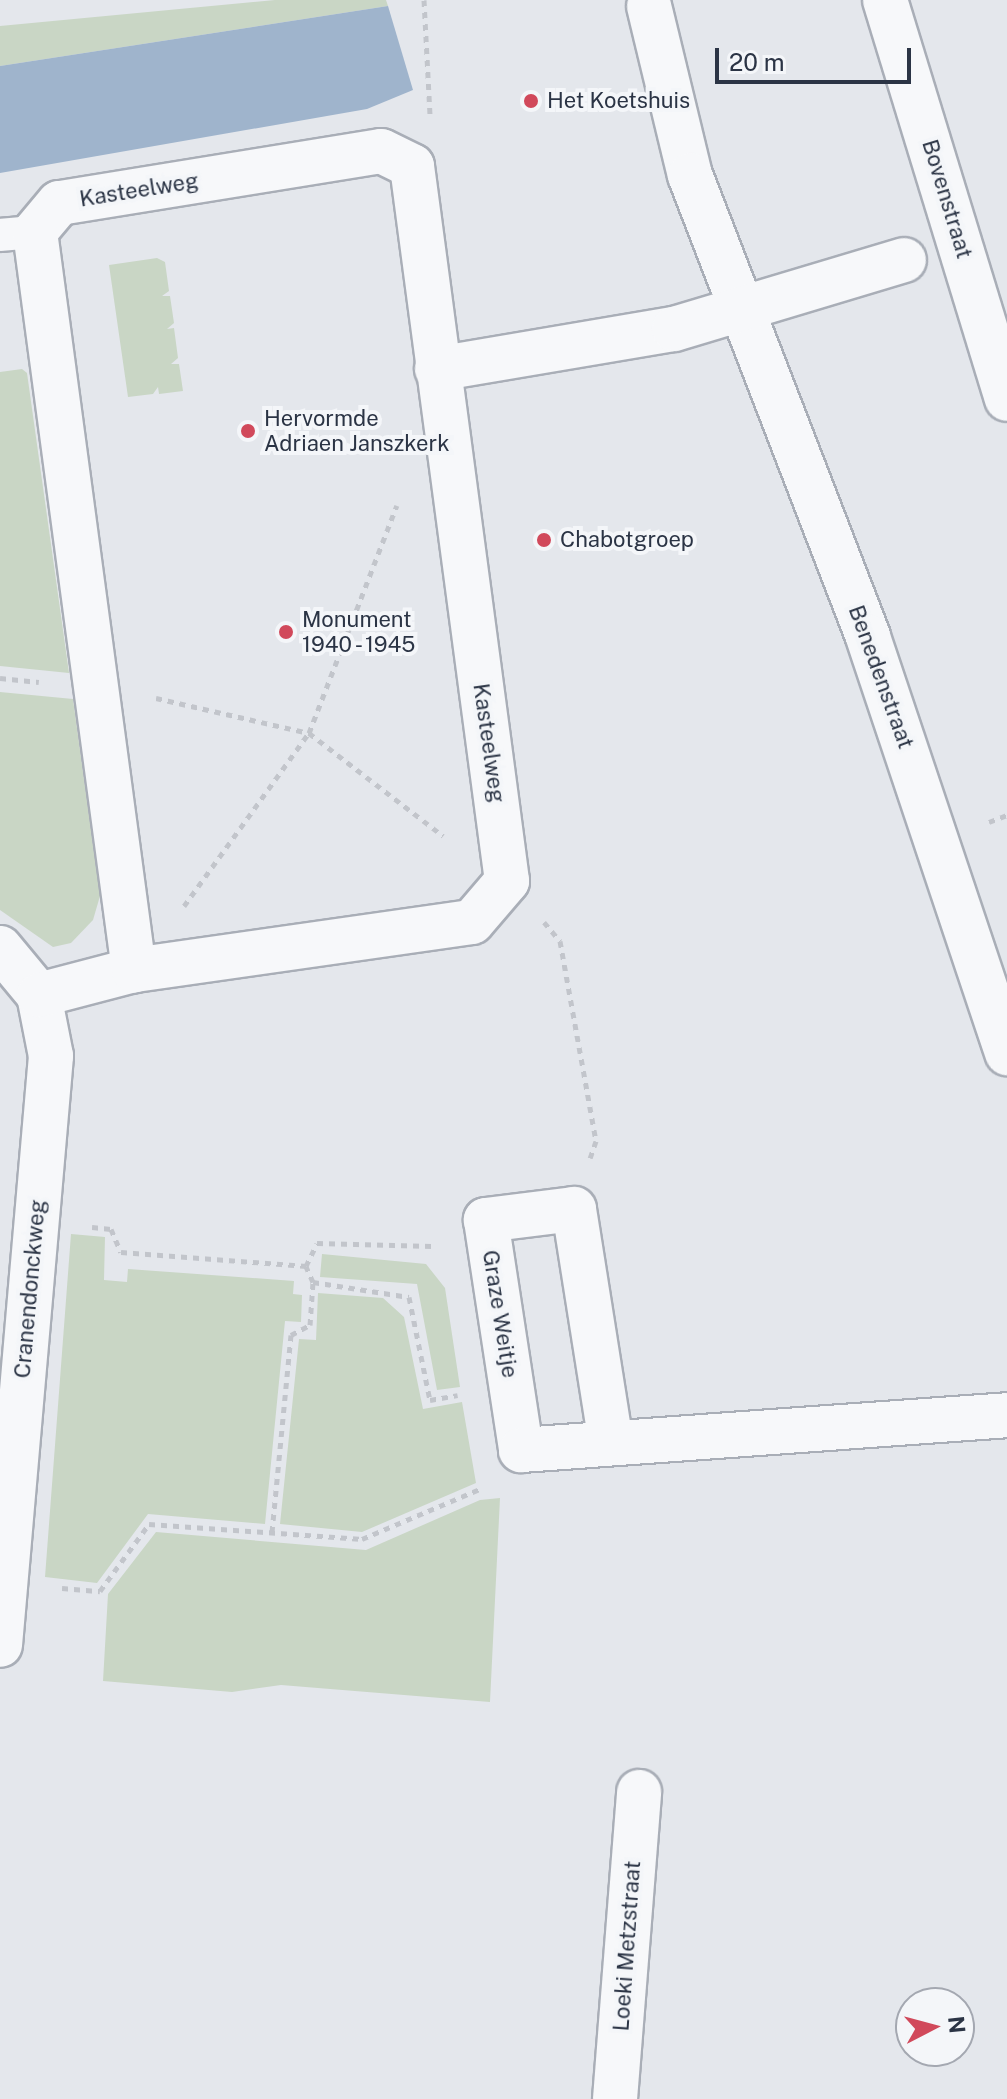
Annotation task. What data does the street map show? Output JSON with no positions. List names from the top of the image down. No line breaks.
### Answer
{"streets":{"street":["Kasteelweg","Bovenstraat","Benedenstraat","Cranendonckweg","Graze Weitje","Loeki Metzstraat"]},"places":["Het Koetshuis","Hervormde Adriaen Janszkerk","Chabotgroep","Monument 1940 - 1945"],"scale_bar":"20 m","north":"right"}
